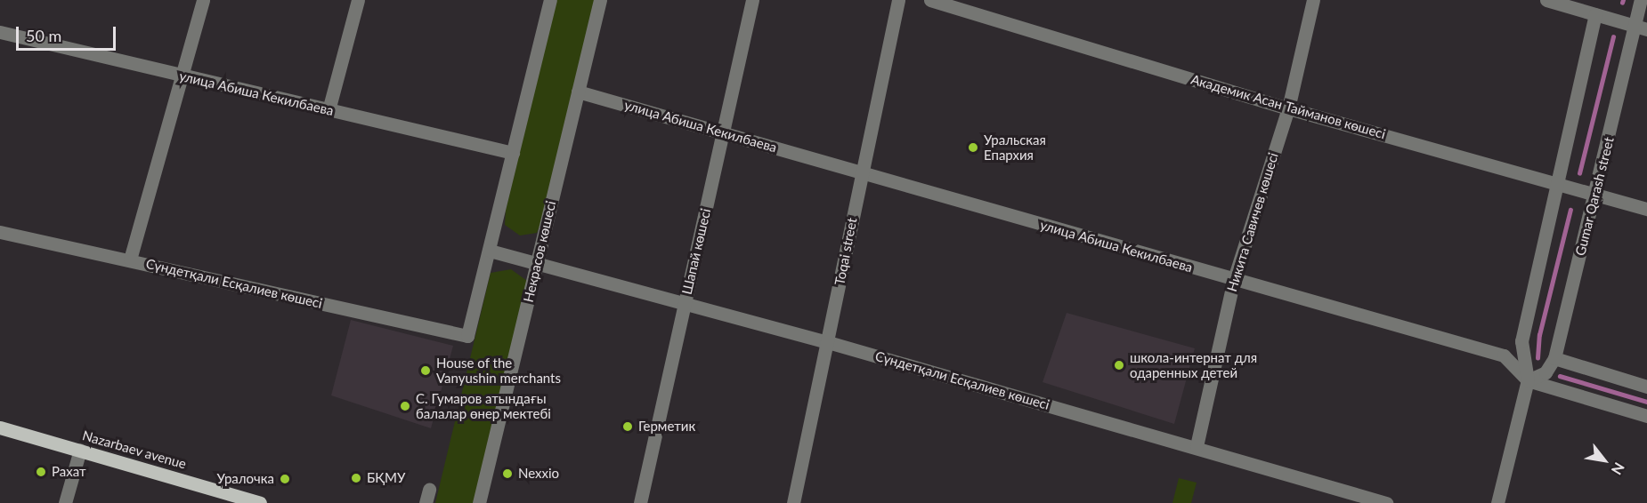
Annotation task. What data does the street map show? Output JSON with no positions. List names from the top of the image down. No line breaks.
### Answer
{"streets":{"main road":["Nazarbaev avenue"],"street":["улица Абиша Кекилбаева","Академик Асан Тайманов көшесі","Gumar Qarash street","Никита Савичев көшесі","Некрасов көшесі","Шапай көшесі","Toqai street","Сүндетқали Есқалиев көшесі"]},"crossings":[["улица Абиша Кекилбаева","Никита Савичев көшесі"],["улица Абиша Кекилбаева","Некрасов көшесі"],["улица Абиша Кекилбаева","Шапай көшесі"],["улица Абиша Кекилбаева","Toqai street"],["Академик Асан Тайманов көшесі","Gumar Qarash street"],["Академик Асан Тайманов көшесі","Никита Савичев көшесі"],["Никита Савичев көшесі","Сүндетқали Есқалиев көшесі"],["Некрасов көшесі","Сүндетқали Есқалиев көшесі"],["Шапай көшесі","Сүндетқали Есқалиев көшесі"],["Toqai street","Сүндетқали Есқалиев көшесі"]],"places":["Уральская Епархия","школа-интернат для одаренных детей","House of the Vanyushin merchants","С. Гумаров атындағы балалар өнер мектебі","Герметик","Рахат","Nexxio","БҚМУ","Уралочка"],"scale_bar":"50 m","north":"bottom right"}
